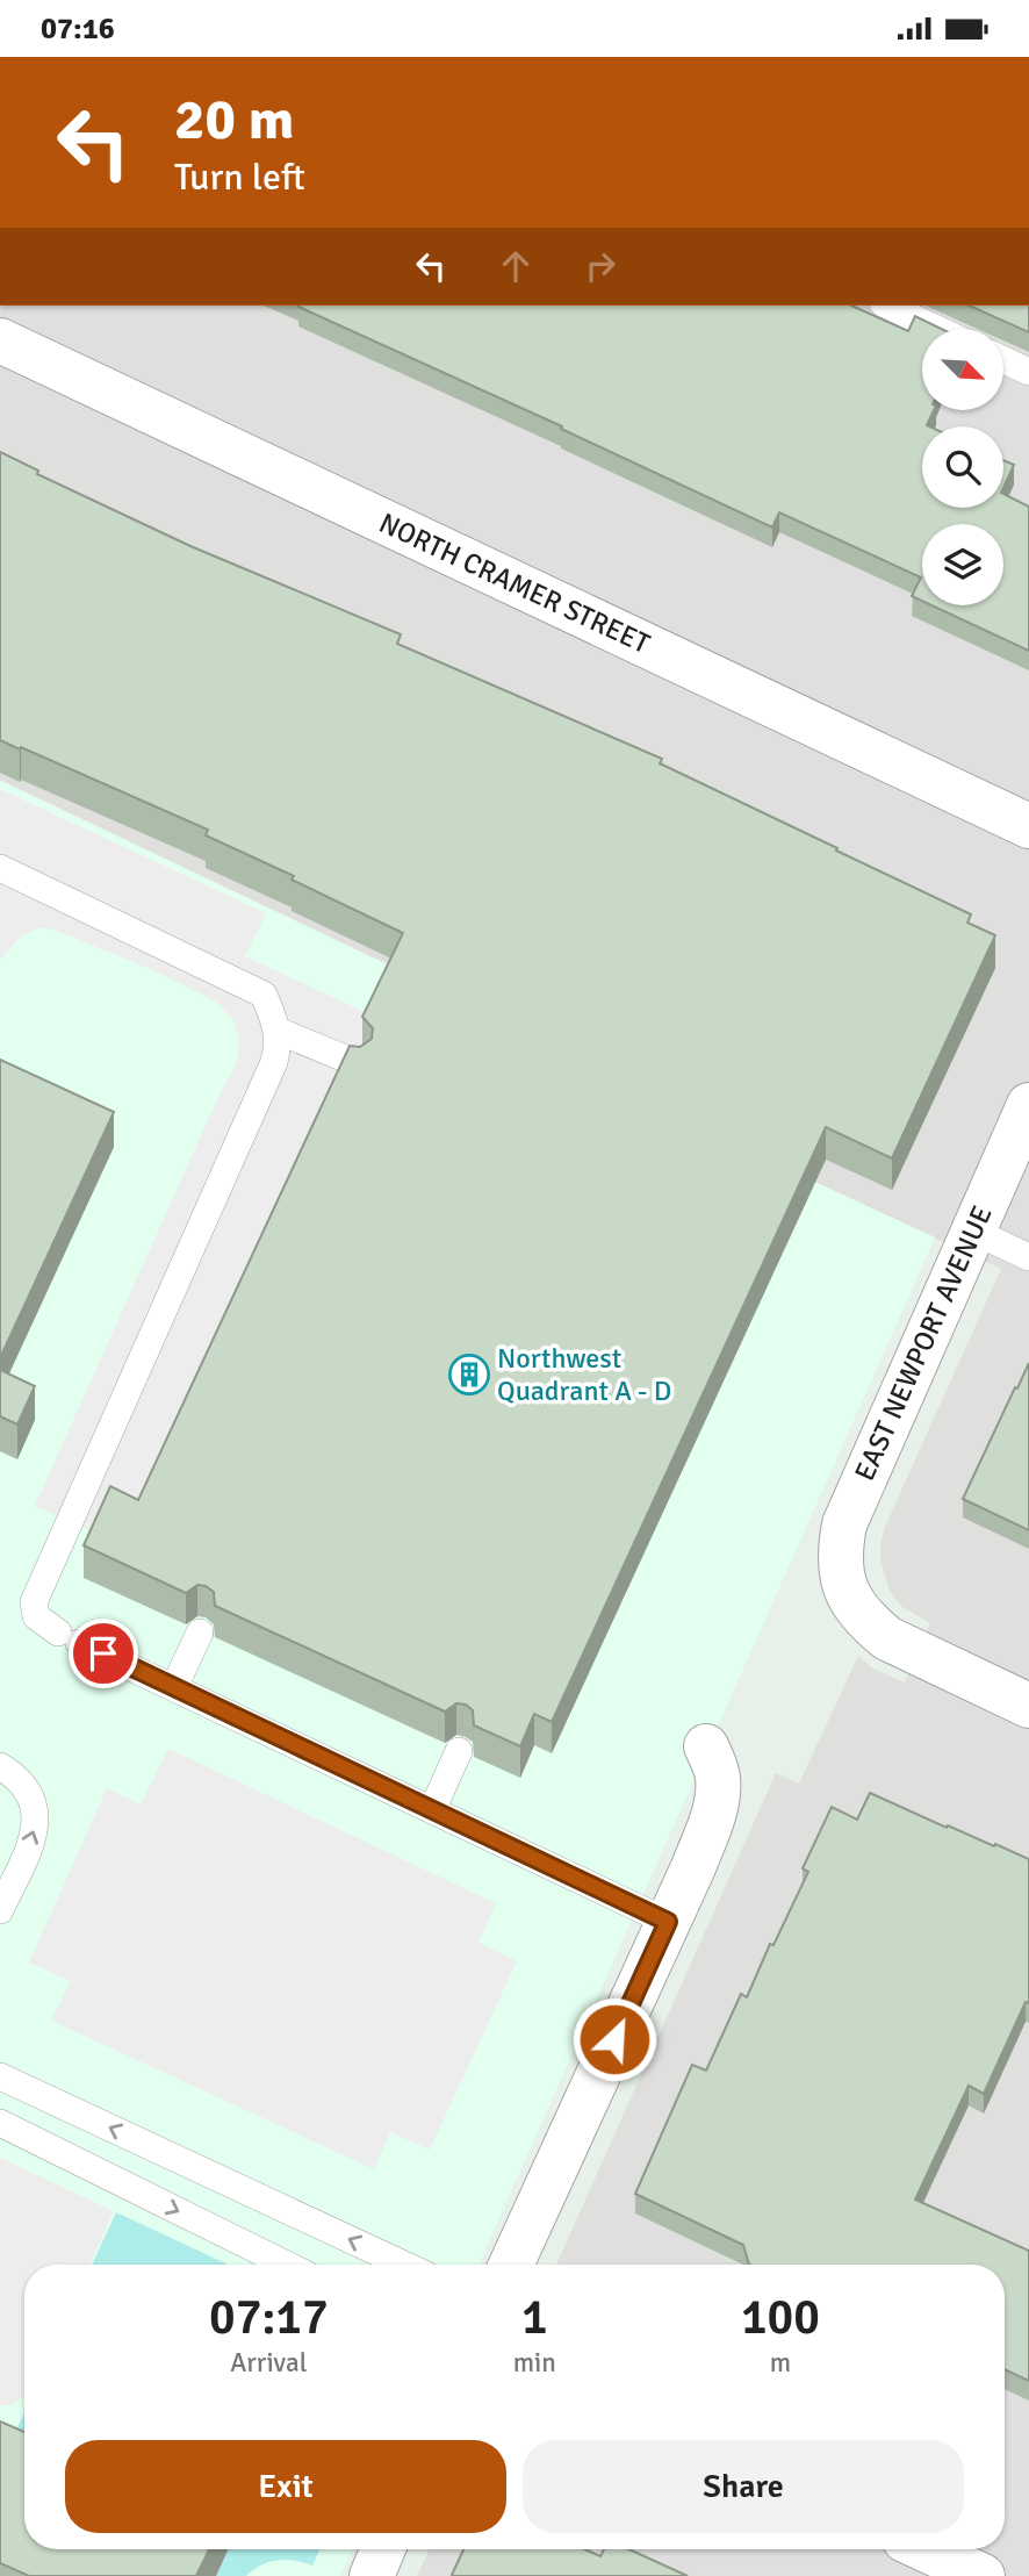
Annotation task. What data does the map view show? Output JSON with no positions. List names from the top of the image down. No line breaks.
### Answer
{"streets":{"street":["NORTH CRAMER STREET","EAST NEWPORT AVENUE"]},"places":{"building":["Northwest Quadrant A - D"]},"north":"bottom right","page":{"status":"07:16","turn":["20 m","Turn left"],"eta":["07:17","Arrival","1","min","100","m"],"buttons":["Exit","Share"]}}
